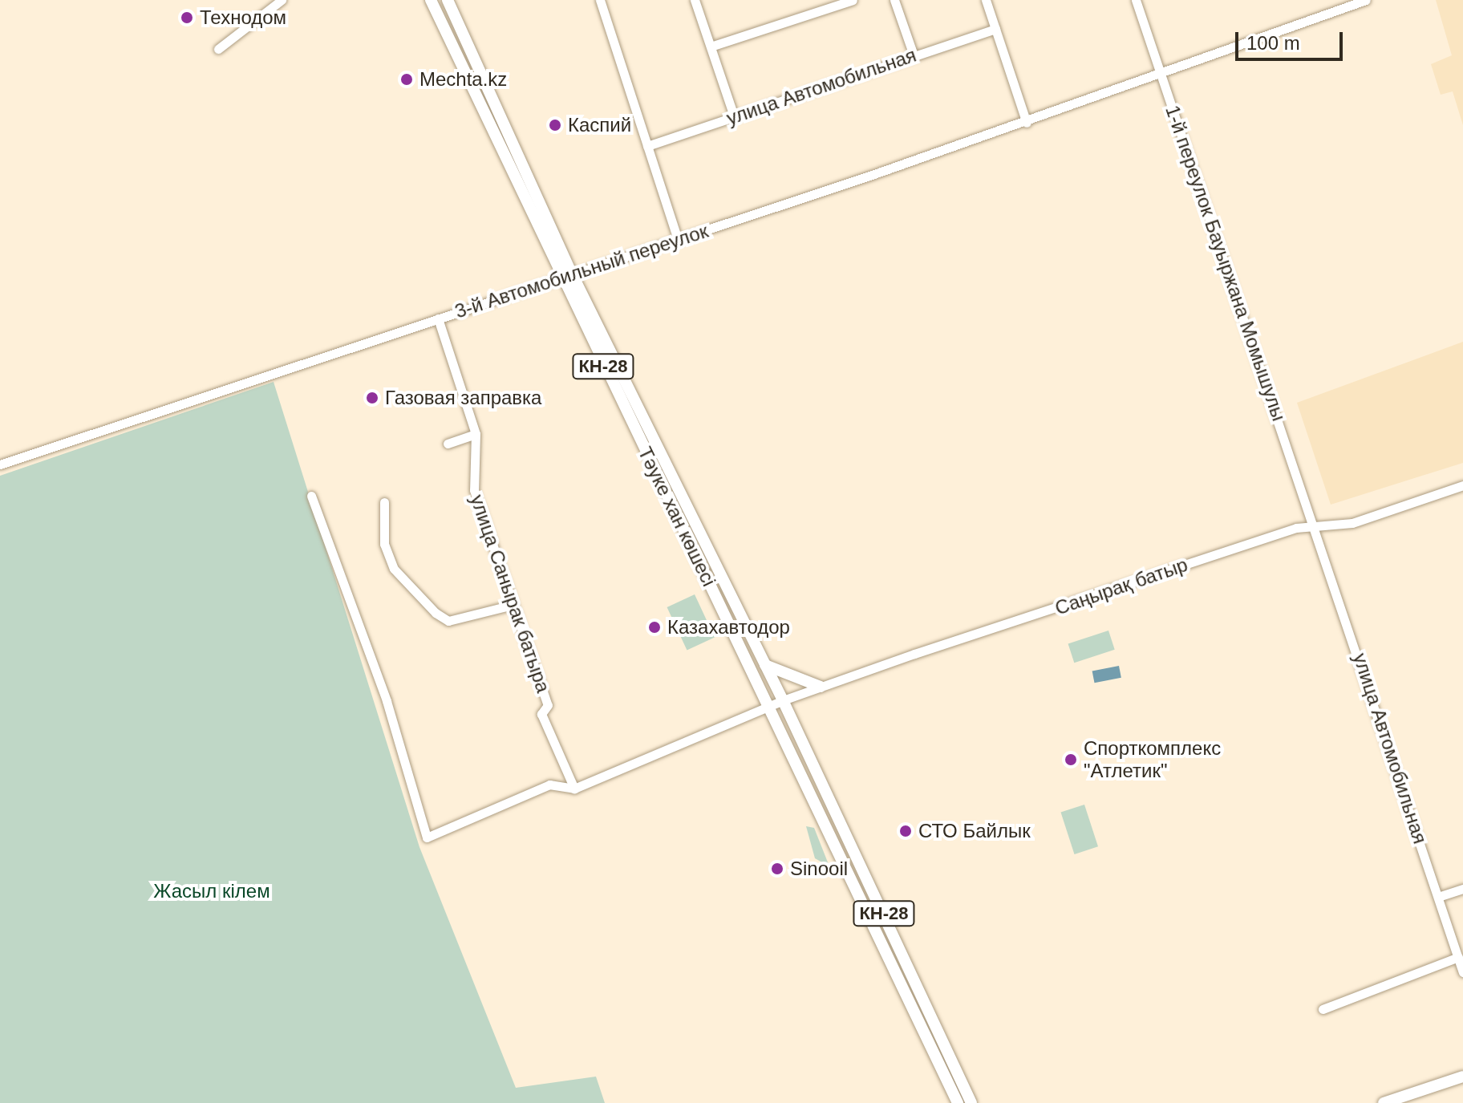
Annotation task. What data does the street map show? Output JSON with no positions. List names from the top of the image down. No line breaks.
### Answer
{"streets":{"main road":["КН-28","Тәуке хан көшесі"],"street":["улица Автомобильная","1-й переулок Бауыржана Момышулы","3-й Автомобильный переулок","Саңырақ батыр","улица Санырак батыра"]},"crossings":[["улица Автомобильная","1-й переулок Бауыржана Момышулы"],["улица Автомобильная","Саңырақ батыр"],["1-й переулок Бауыржана Момышулы","3-й Автомобильный переулок"],["1-й переулок Бауыржана Момышулы","Саңырақ батыр"],["3-й Автомобильный переулок","Тәуке хан көшесі"],["3-й Автомобильный переулок","улица Санырак батыра"],["Тәуке хан көшесі","Саңырақ батыр"],["Саңырақ батыр","улица Санырак батыра"]],"parks":["Жасыл кілем"],"places":["Технодом","Mechta.kz","Каспий","Газовая заправка","Казахавтодор","Спорткомплекс \"Атлетик\"","СТО Байлык","Sinooil"],"scale_bar":"100 m"}
